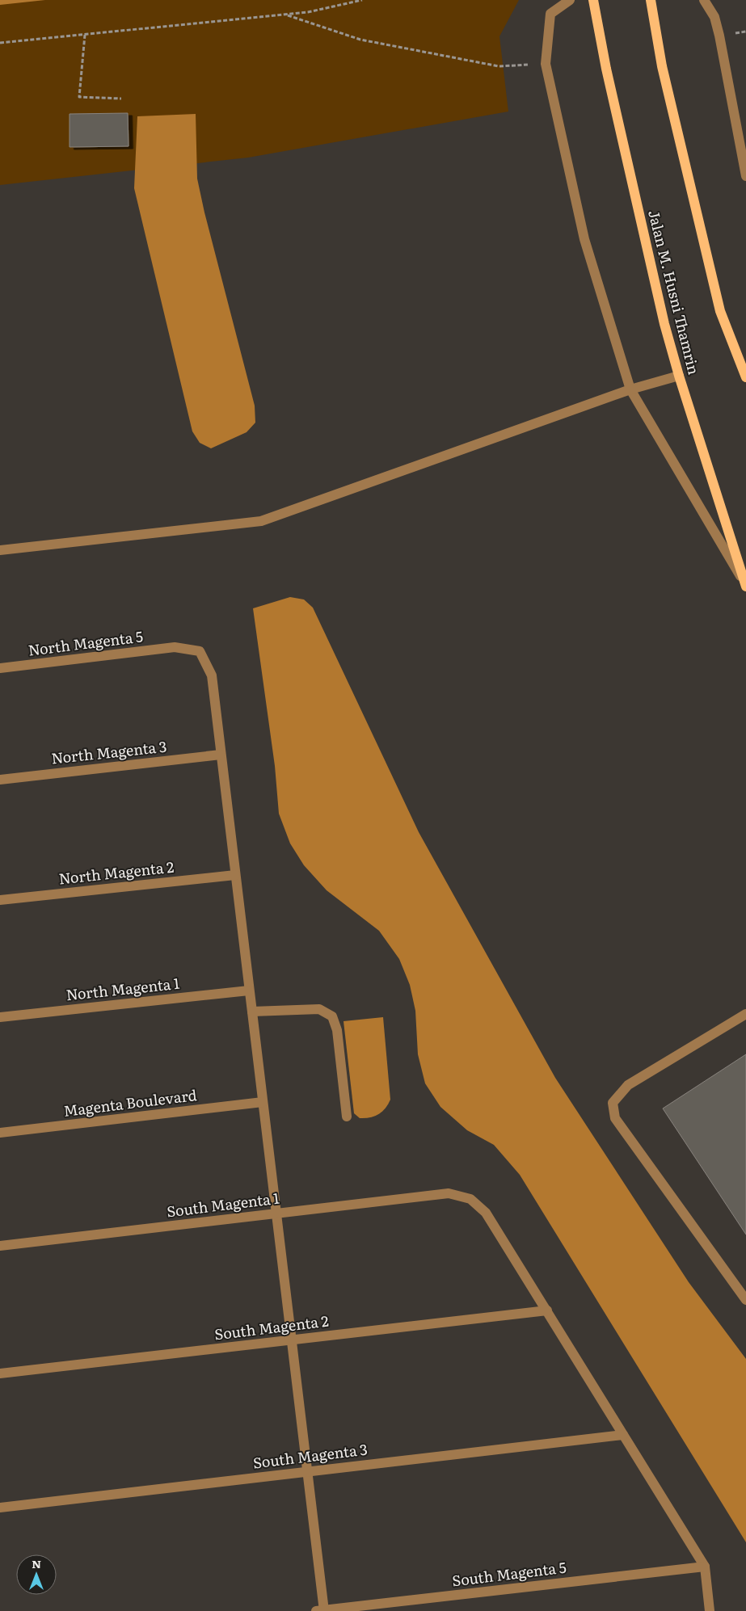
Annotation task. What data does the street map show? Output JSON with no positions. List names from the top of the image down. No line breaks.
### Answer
{"streets":{"main road":["Jalan M. Husni Thamrin"],"street":["North Magenta 5","North Magenta 3","North Magenta 2","North Magenta 1","Magenta Boulevard","South Magenta 1","South Magenta 2","South Magenta 3","South Magenta 5"]},"crossings":[["North Magenta 5","North Magenta 3"],["South Magenta 1","South Magenta 2"]],"north":"top"}
